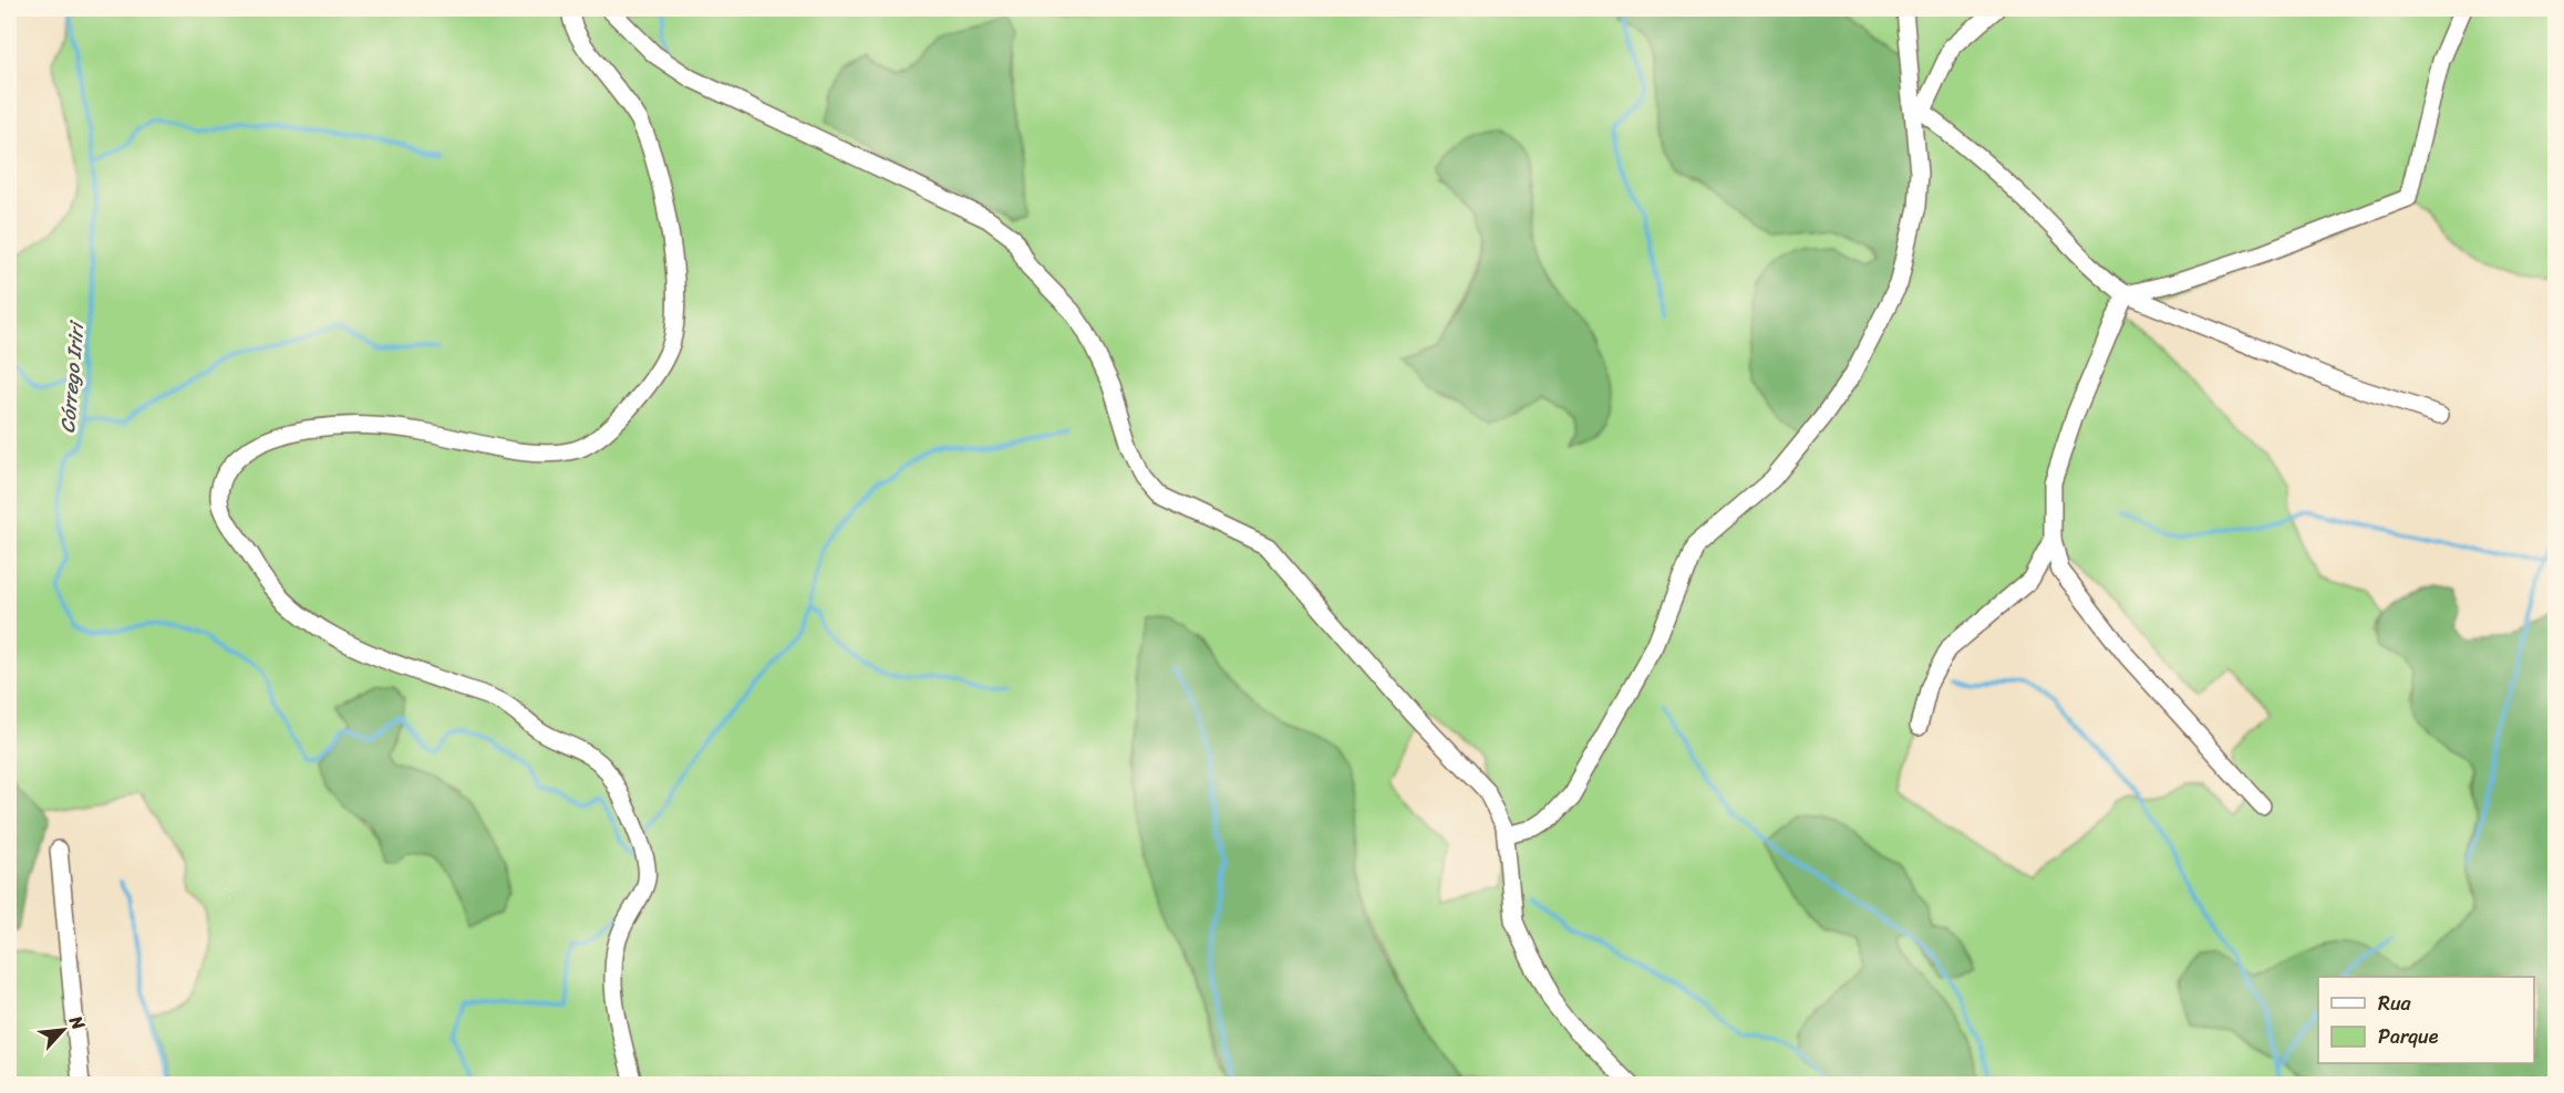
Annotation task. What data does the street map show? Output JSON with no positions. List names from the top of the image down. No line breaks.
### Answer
{"water":["Córrego Iriri"],"legend":["Rua","Parque"],"north":"top right"}
